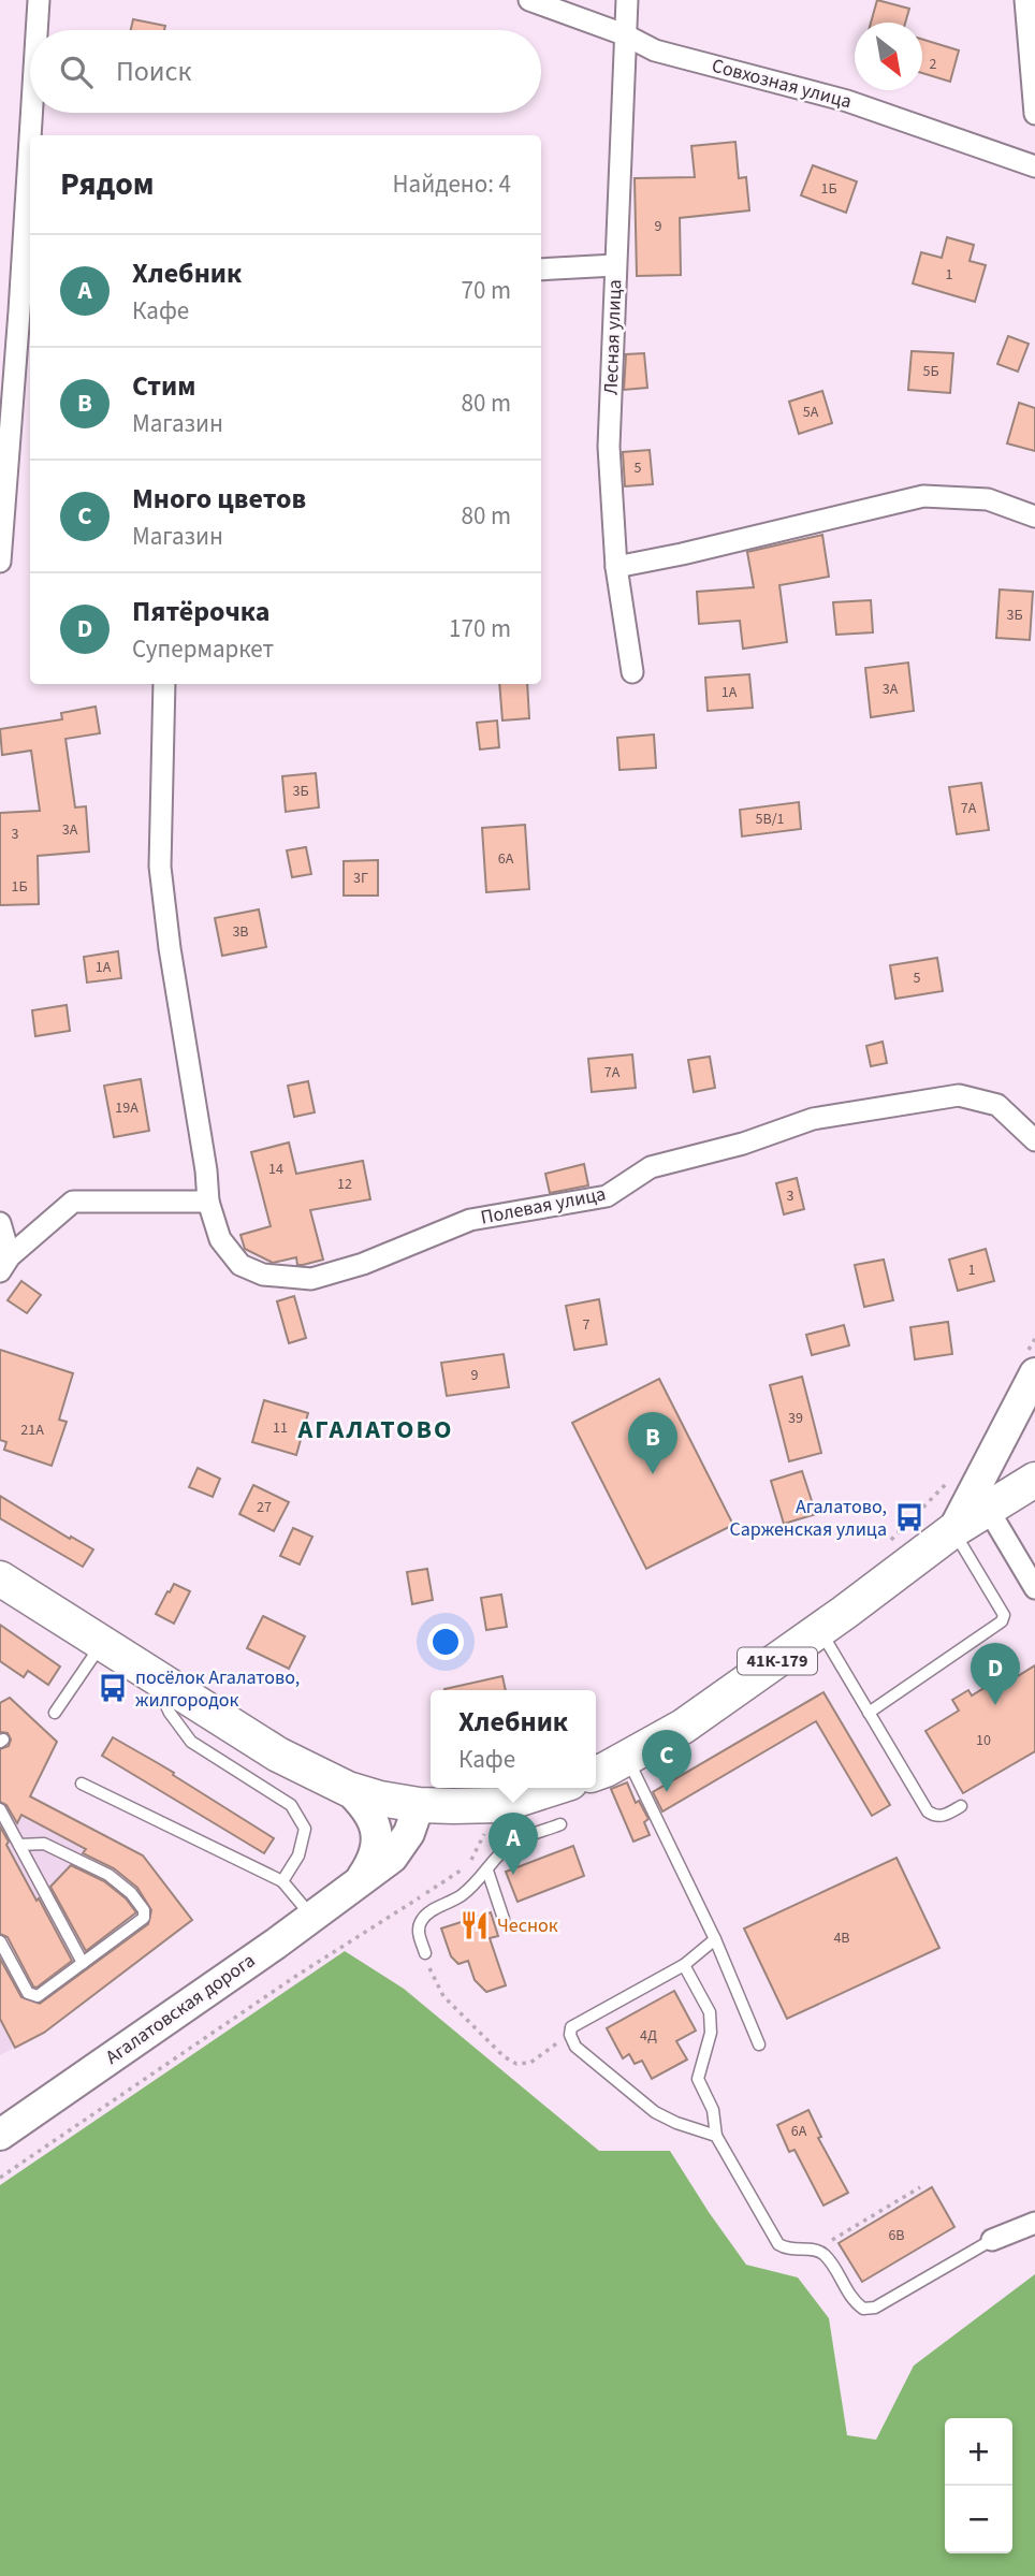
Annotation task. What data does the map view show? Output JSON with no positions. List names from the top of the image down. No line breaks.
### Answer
{"streets":{"main road":["41К-179","Агалатовская дорога"],"street":["Совхозная улица","Лесная улица","Полевая улица"]},"crossings":[["Совхозная улица","Лесная улица"]],"districts":["АГАЛАТОВО"],"places":{"bus stop":["Агалатово, Сарженская улица","посёлок Агалатово, жилгородок"],"restaurant":["Чеснок"]},"house_numbers":["2","1Б","9","1","5Б","5А","5","3Б","3А","1А","3Б","7А","5В/1","3А","3","6А","3Г","1Б","3В","1А","5","7А","19А","14","12","3","1","7","9","39","11","21А","27","10","4В","4Д","6А","6В"],"north":"bottom right","page":{"search":"Поиск","heading":["Рядом","Найдено: 4"],"list":[{"mark":"A","name":"Хлебник","note":"Кафе","value":"70 m"},{"mark":"B","name":"Стим","note":"Магазин","value":"80 m"},{"mark":"C","name":"Много цветов","note":"Магазин","value":"80 m"},{"mark":"D","name":"Пятёрочка","note":"Супермаркет","value":"170 m"}],"pins":["B","D","C","A"],"popup":["Хлебник","Кафе"],"map_buttons":["+","−"]}}
